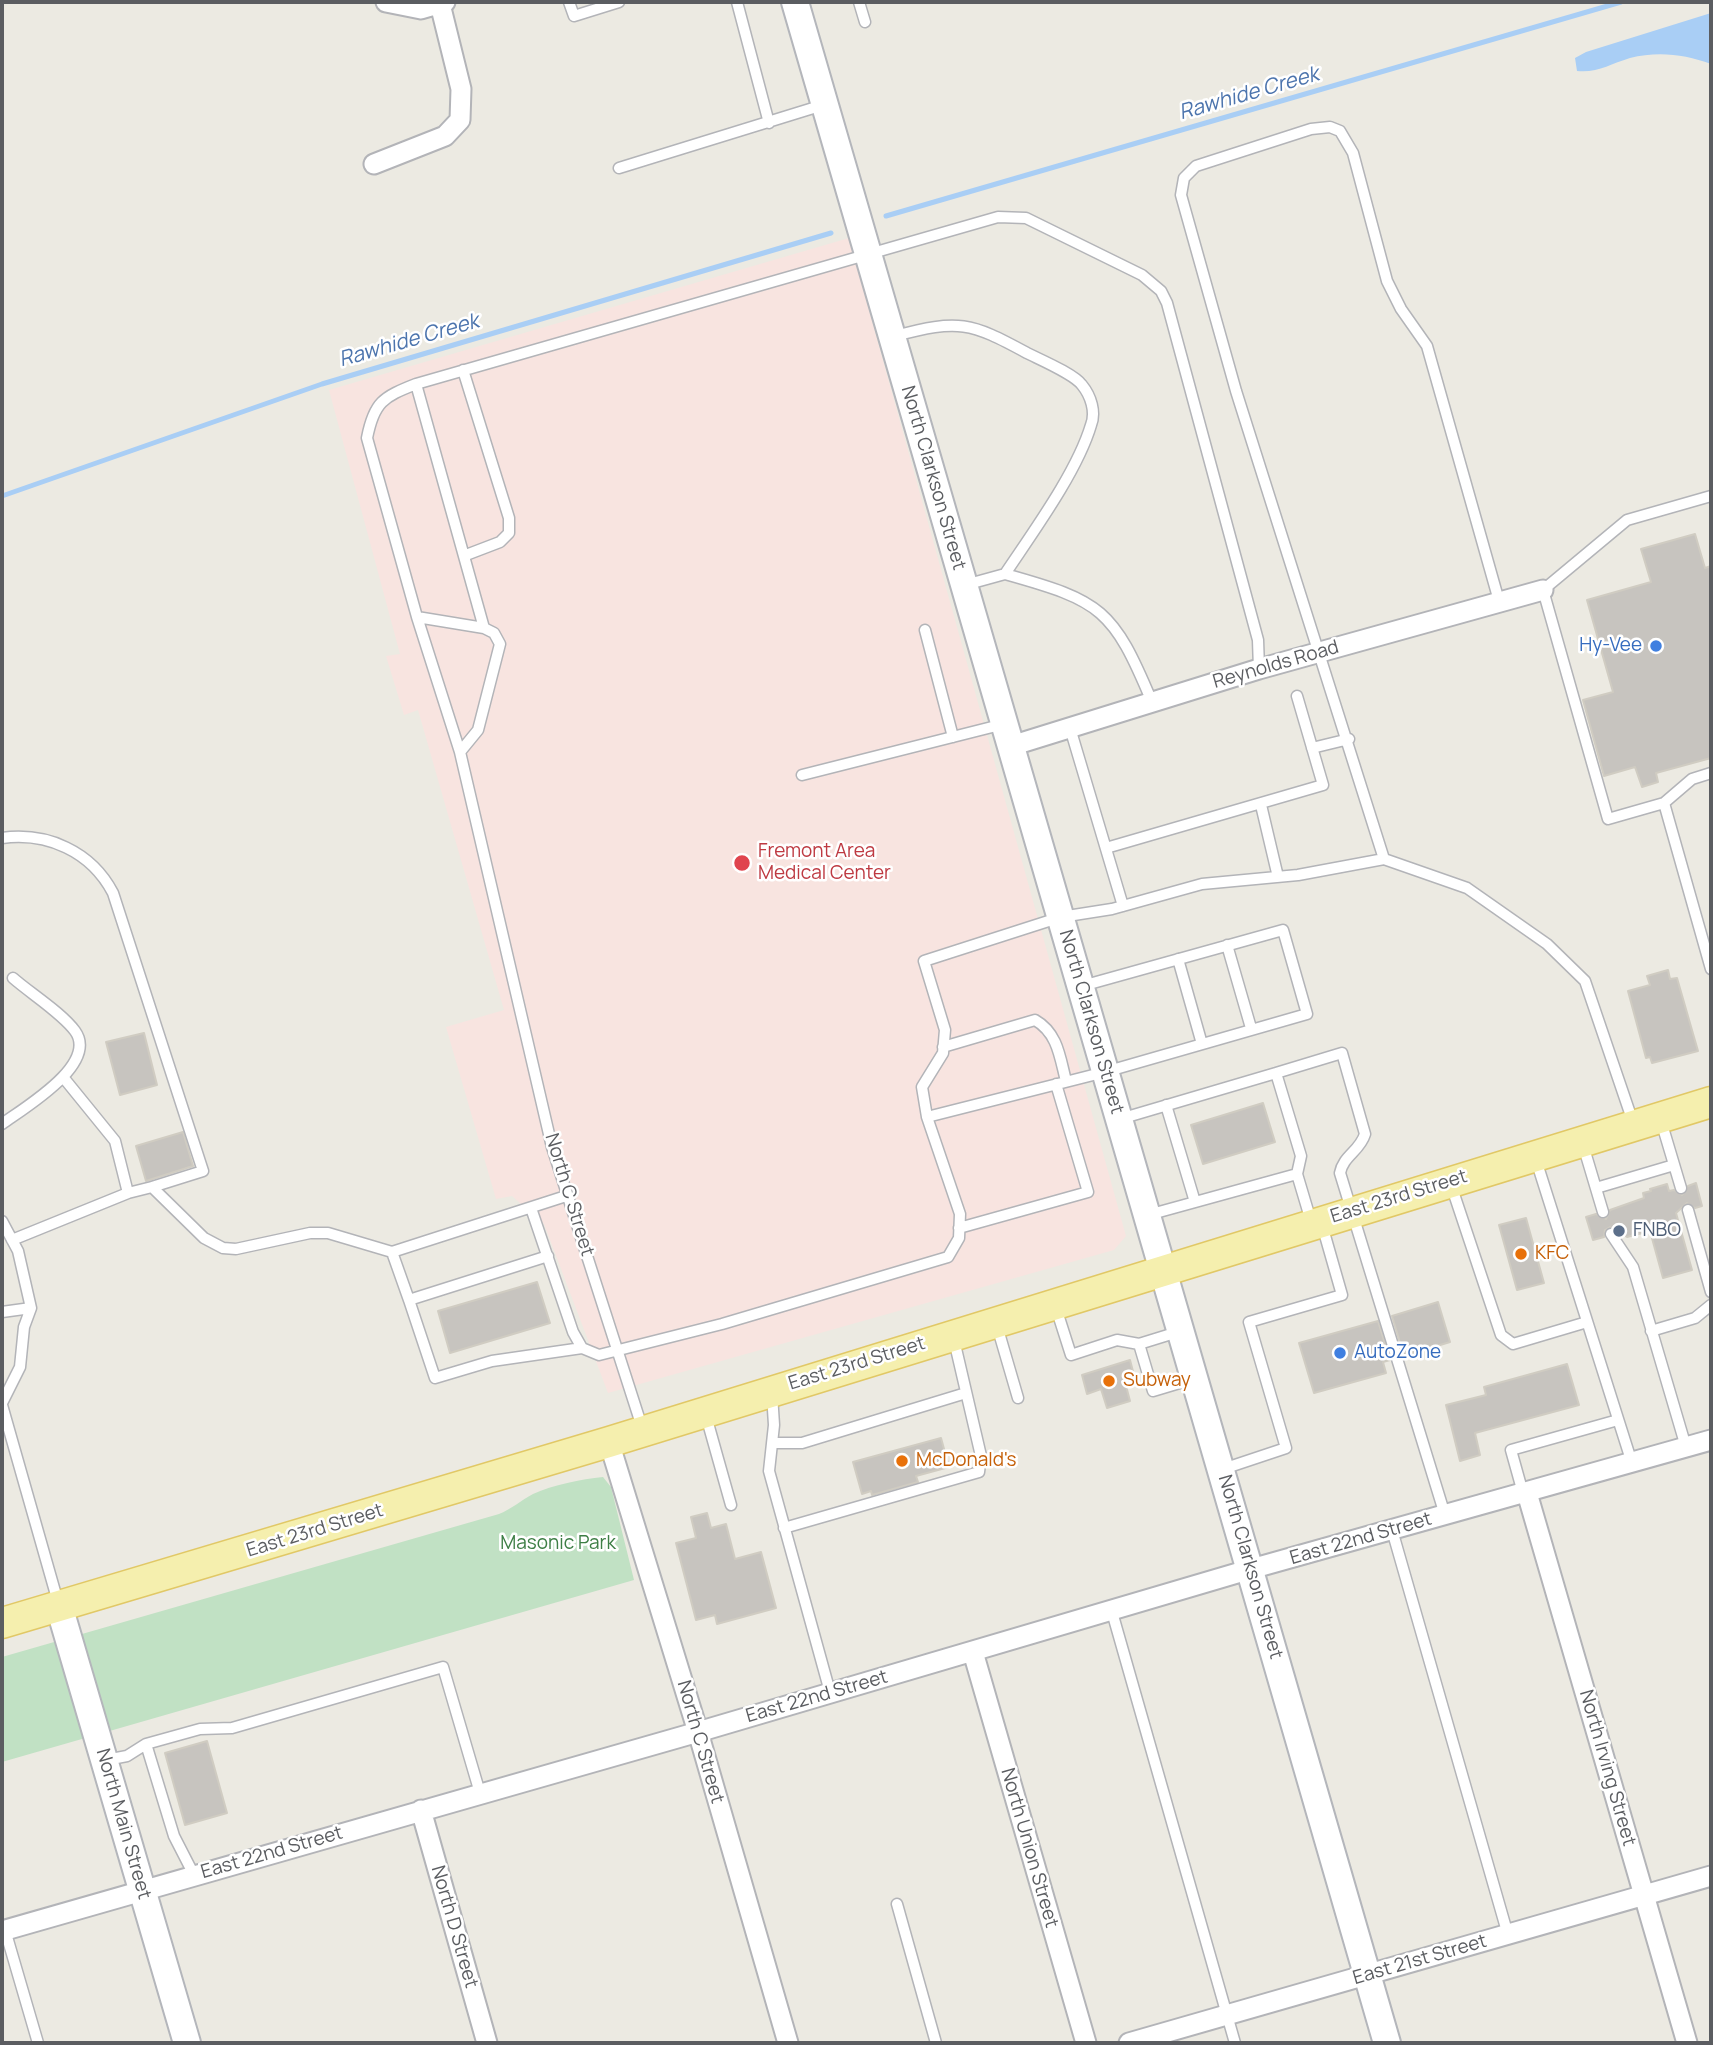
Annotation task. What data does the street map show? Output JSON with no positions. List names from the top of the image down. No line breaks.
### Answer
{"streets":{"main road":["East 23rd Street"],"street":["North Clarkson Street","Reynolds Road","North C Street","East 22nd Street","North Irving Street","North Main Street","North Union Street","North D Street","East 21st Street"]},"crossings":[["North Clarkson Street","Reynolds Road"],["North Clarkson Street","North C Street"],["North Clarkson Street","East 23rd Street"],["North Clarkson Street","East 22nd Street"],["North Clarkson Street","East 21st Street"],["Reynolds Road","North C Street"],["North C Street","East 23rd Street"],["North C Street","East 22nd Street"],["East 23rd Street","North Main Street"],["East 22nd Street","North Irving Street"],["East 22nd Street","North Main Street"],["East 22nd Street","North Union Street"],["East 22nd Street","North D Street"],["North Irving Street","East 21st Street"]],"water":["Rawhide Creek"],"parks":["Masonic Park"],"places":["Hy-Vee","Fremont Area Medical Center","FNBO","KFC","AutoZone","Subway","McDonald's"]}
